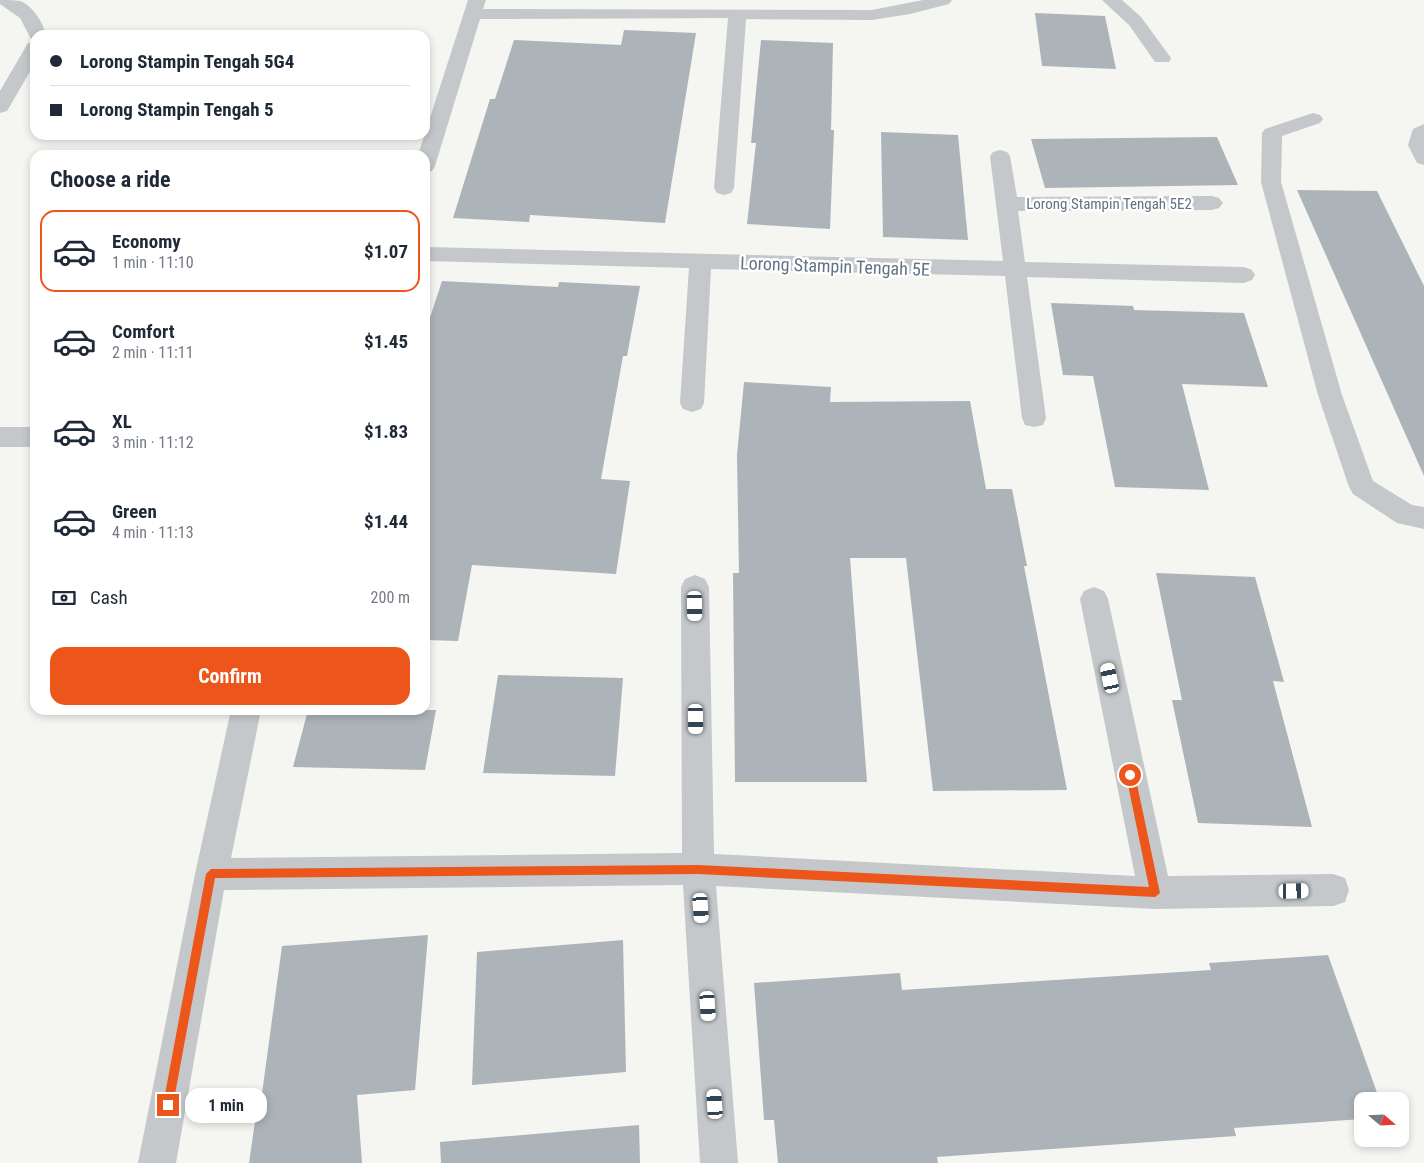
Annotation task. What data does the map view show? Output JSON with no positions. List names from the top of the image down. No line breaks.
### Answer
{"streets":{"street":["Lorong Stampin Tengah 5E2","Lorong Stampin Tengah 5E"]},"crossings":[["Lorong Stampin Tengah 5E2","Lorong Stampin Tengah 5E"]],"north":"right","page":{"banner":["Lorong Stampin Tengah 5G4","Lorong Stampin Tengah 5"],"heading":"Choose a ride","list":[{"name":"Economy","note":"1 min · 11:10","value":"$1.07"},{"name":"Comfort","note":"2 min · 11:11","value":"$1.45"},{"name":"XL","note":"3 min · 11:12","value":"$1.83"},{"name":"Green","note":"4 min · 11:13","value":"$1.44"}],"pay":["Cash","200 m"],"buttons":"Confirm","bubble":"1 min"}}
